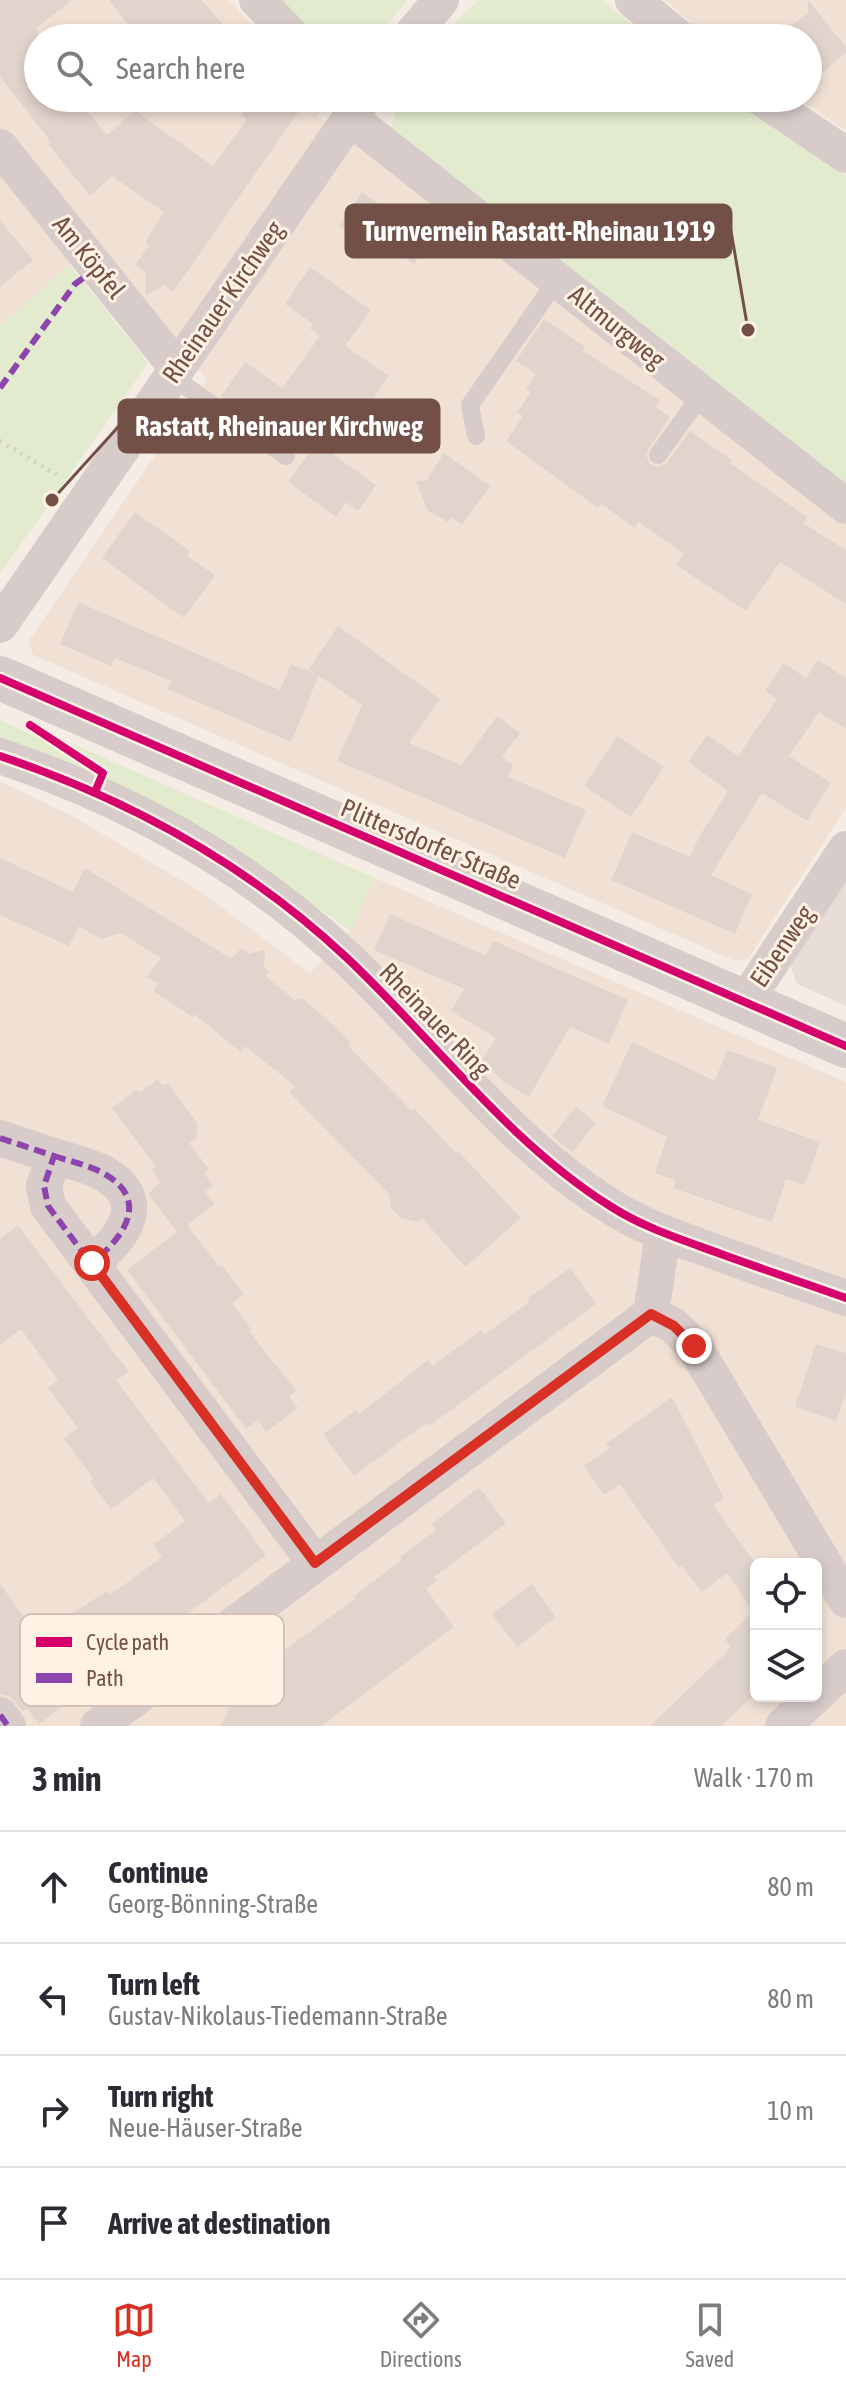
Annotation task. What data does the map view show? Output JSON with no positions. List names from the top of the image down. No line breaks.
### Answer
{"streets":{"street":["Am Köpfel","Rheinauer Kirchweg","Altmurgweg","Plittersdorfer Straße","Eibenweg","Rheinauer Ring"]},"crossings":[["Am Köpfel","Rheinauer Kirchweg"],["Plittersdorfer Straße","Eibenweg"]],"places":["Turnvernein Rastatt-Rheinau 1919","Rastatt, Rheinauer Kirchweg"],"legend":["Cycle path","Path"],"page":{"search":"Search here","heading":["3 min","Walk · 170 m"],"list":[["Continue","Georg-Bönning-Straße","80 m"],["Turn left","Gustav-Nikolaus-Tiedemann-Straße","80 m"],["Turn right","Neue-Häuser-Straße","10 m"],"Arrive at destination"],"nav":["Map","Directions","Saved"]}}
